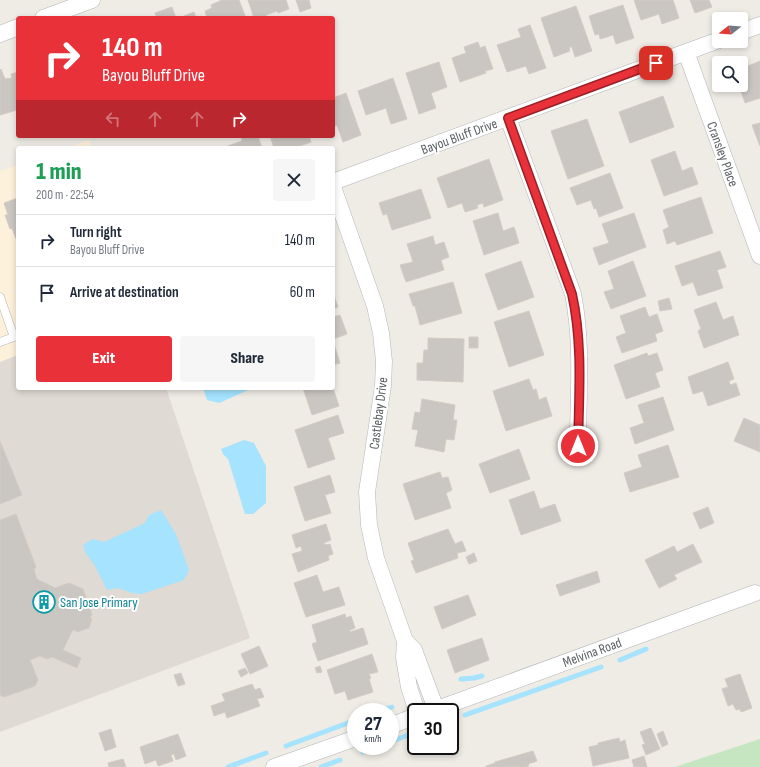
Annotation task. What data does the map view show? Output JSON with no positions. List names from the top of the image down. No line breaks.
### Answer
{"streets":{"street":["Bayou Bluff Drive","Cransley Place","Castlebay Drive","Melvina Road"]},"crossings":[["Bayou Bluff Drive","Cransley Place"]],"places":{"building":["San Jose Primary"]},"north":"left","page":{"turn":["140 m","Bayou Bluff Drive"],"heading":["1 min","200 m · 22:54"],"list":[{"name":"Turn right","note":"Bayou Bluff Drive","value":"140 m"},{"name":"Arrive at destination","value":"60 m"}],"buttons":["Exit","Share"],"speed":"27 km/h","limit":"30"}}
